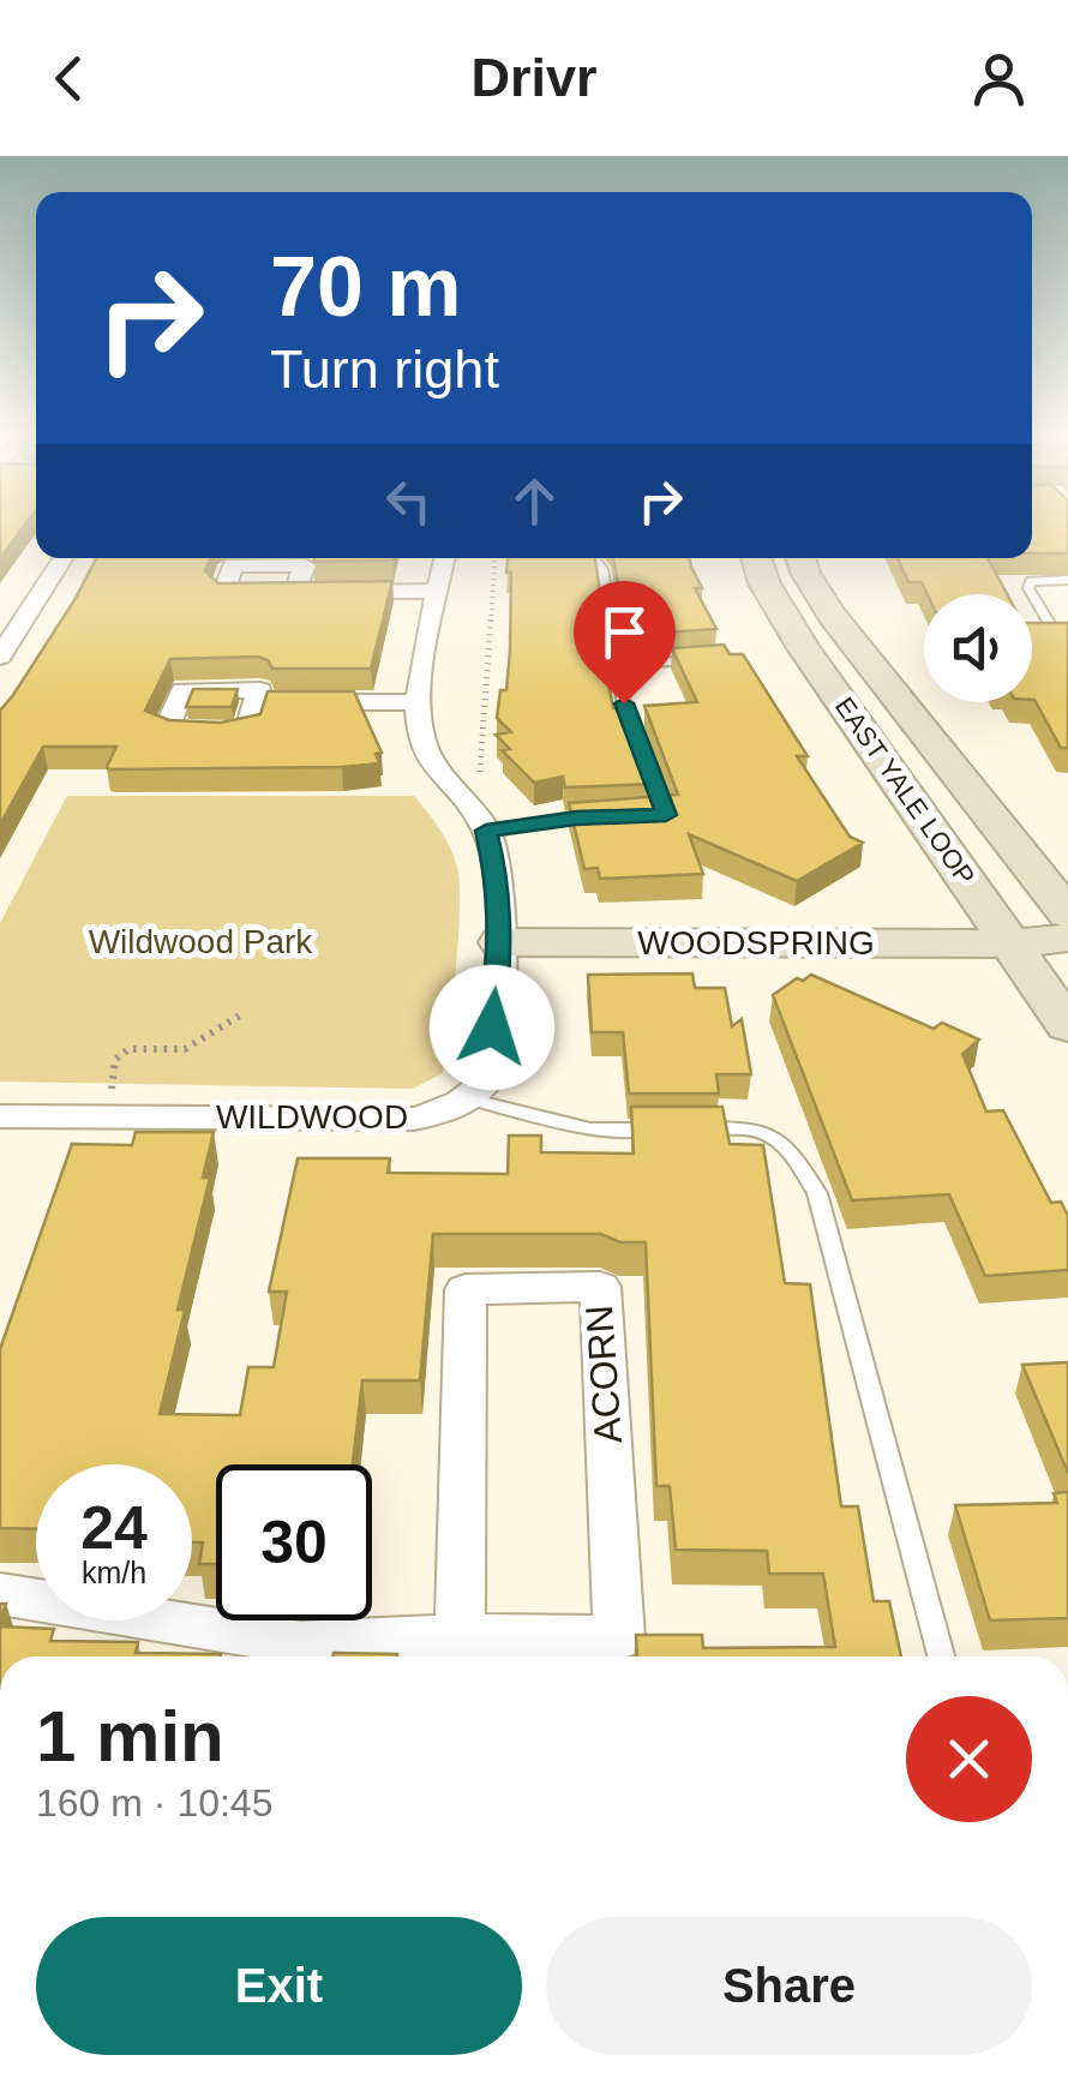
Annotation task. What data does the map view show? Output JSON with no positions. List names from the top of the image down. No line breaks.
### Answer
{"streets":{"main road":["EAST YALE LOOP","WOODSPRING"],"street":["WILDWOOD","ACORN"]},"crossings":[["EAST YALE LOOP","WOODSPRING"]],"parks":["Wildwood Park"],"page":{"header":"Drivr","turn":["70 m","Turn right"],"speed":"24 km/h","limit":"30","heading":["1 min","160 m · 10:45"],"buttons":["Exit","Share"]}}
